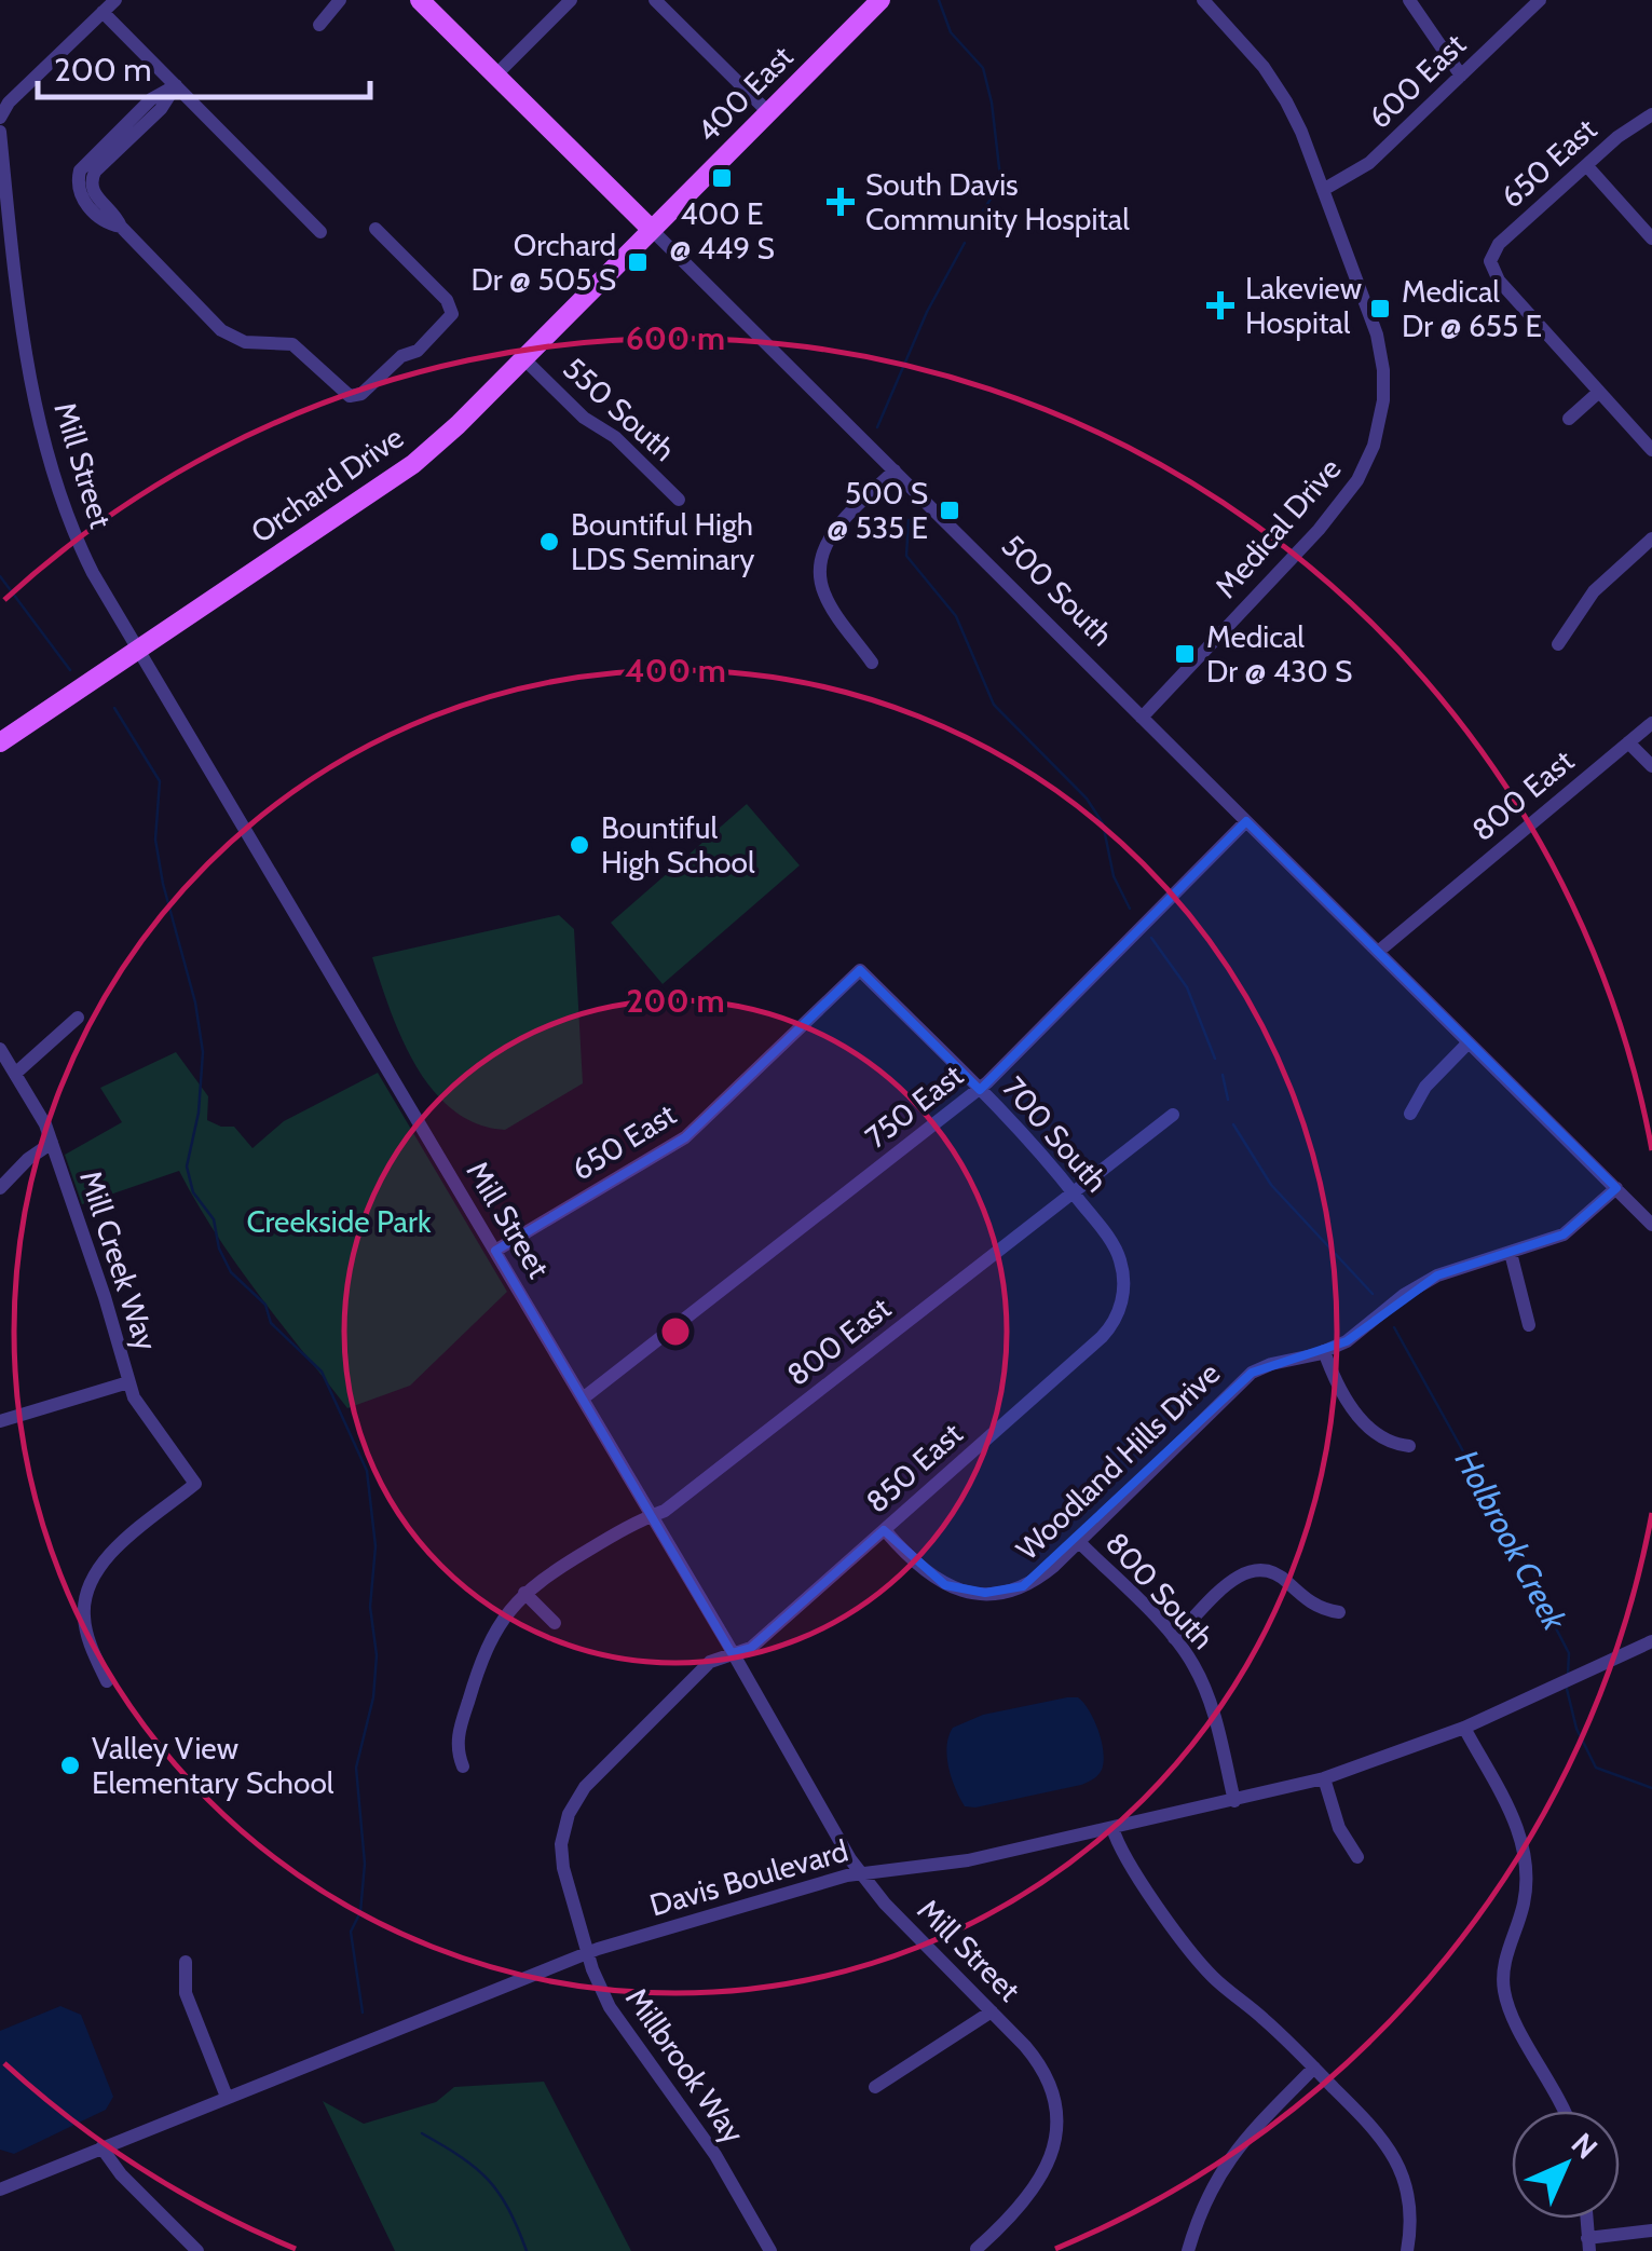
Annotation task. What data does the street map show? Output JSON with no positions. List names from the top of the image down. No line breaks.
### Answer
{"streets":{"main road":["400 East","Orchard Drive","500 South"],"street":["600 East","650 East","550 South","Mill Street","Medical Drive","800 East","750 East","700 South","Mill Creek Way","Woodland Hills Drive","850 East","800 South","Davis Boulevard","Millbrook Way"]},"crossings":[["600 East","Medical Drive"],["400 East","Orchard Drive"],["400 East","500 South"],["650 East","Mill Street"],["650 East","700 South"],["550 South","Orchard Drive"],["Mill Street","Orchard Drive"],["Mill Street","800 East"],["Mill Street","750 East"],["Mill Street","850 East"],["Mill Street","Davis Boulevard"],["Mill Street","Millbrook Way"],["Orchard Drive","500 South"],["Medical Drive","500 South"],["500 South","800 East"],["500 South","750 East"],["500 South","Woodland Hills Drive"],["800 East","700 South"],["750 East","700 South"],["700 South","850 East"],["Woodland Hills Drive","850 East"],["Woodland Hills Drive","800 South"],["850 East","Millbrook Way"],["800 South","Davis Boulevard"],["Davis Boulevard","Millbrook Way"]],"water":["Holbrook Creek"],"parks":["Creekside Park"],"places":{"transit":["400 E @ 449 S","Orchard Dr @ 505 S","Medical Dr @ 655 E","500 S @ 535 E","Medical Dr @ 430 S"],"health":["South Davis Community Hospital","Lakeview Hospital"],"other":["Bountiful High LDS Seminary","Bountiful High School","Valley View Elementary School"]},"scale_bar":"200 m","north":"top right","rings":["600 m","400 m","200 m"]}
